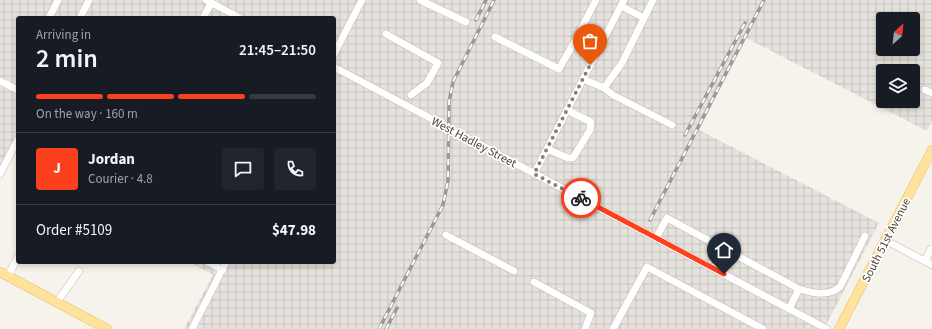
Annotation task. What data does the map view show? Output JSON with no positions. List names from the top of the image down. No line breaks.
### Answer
{"streets":{"main road":["South 51st Avenue"],"street":["West Hadley Street"]},"north":"top right","page":{"heading":["2 min","Arriving in","21:45–21:50"],"panel":["Jordan","Courier · 4.8","Order #5109","$47.98"],"bar":"On the way · 160 m","round":"J"}}
